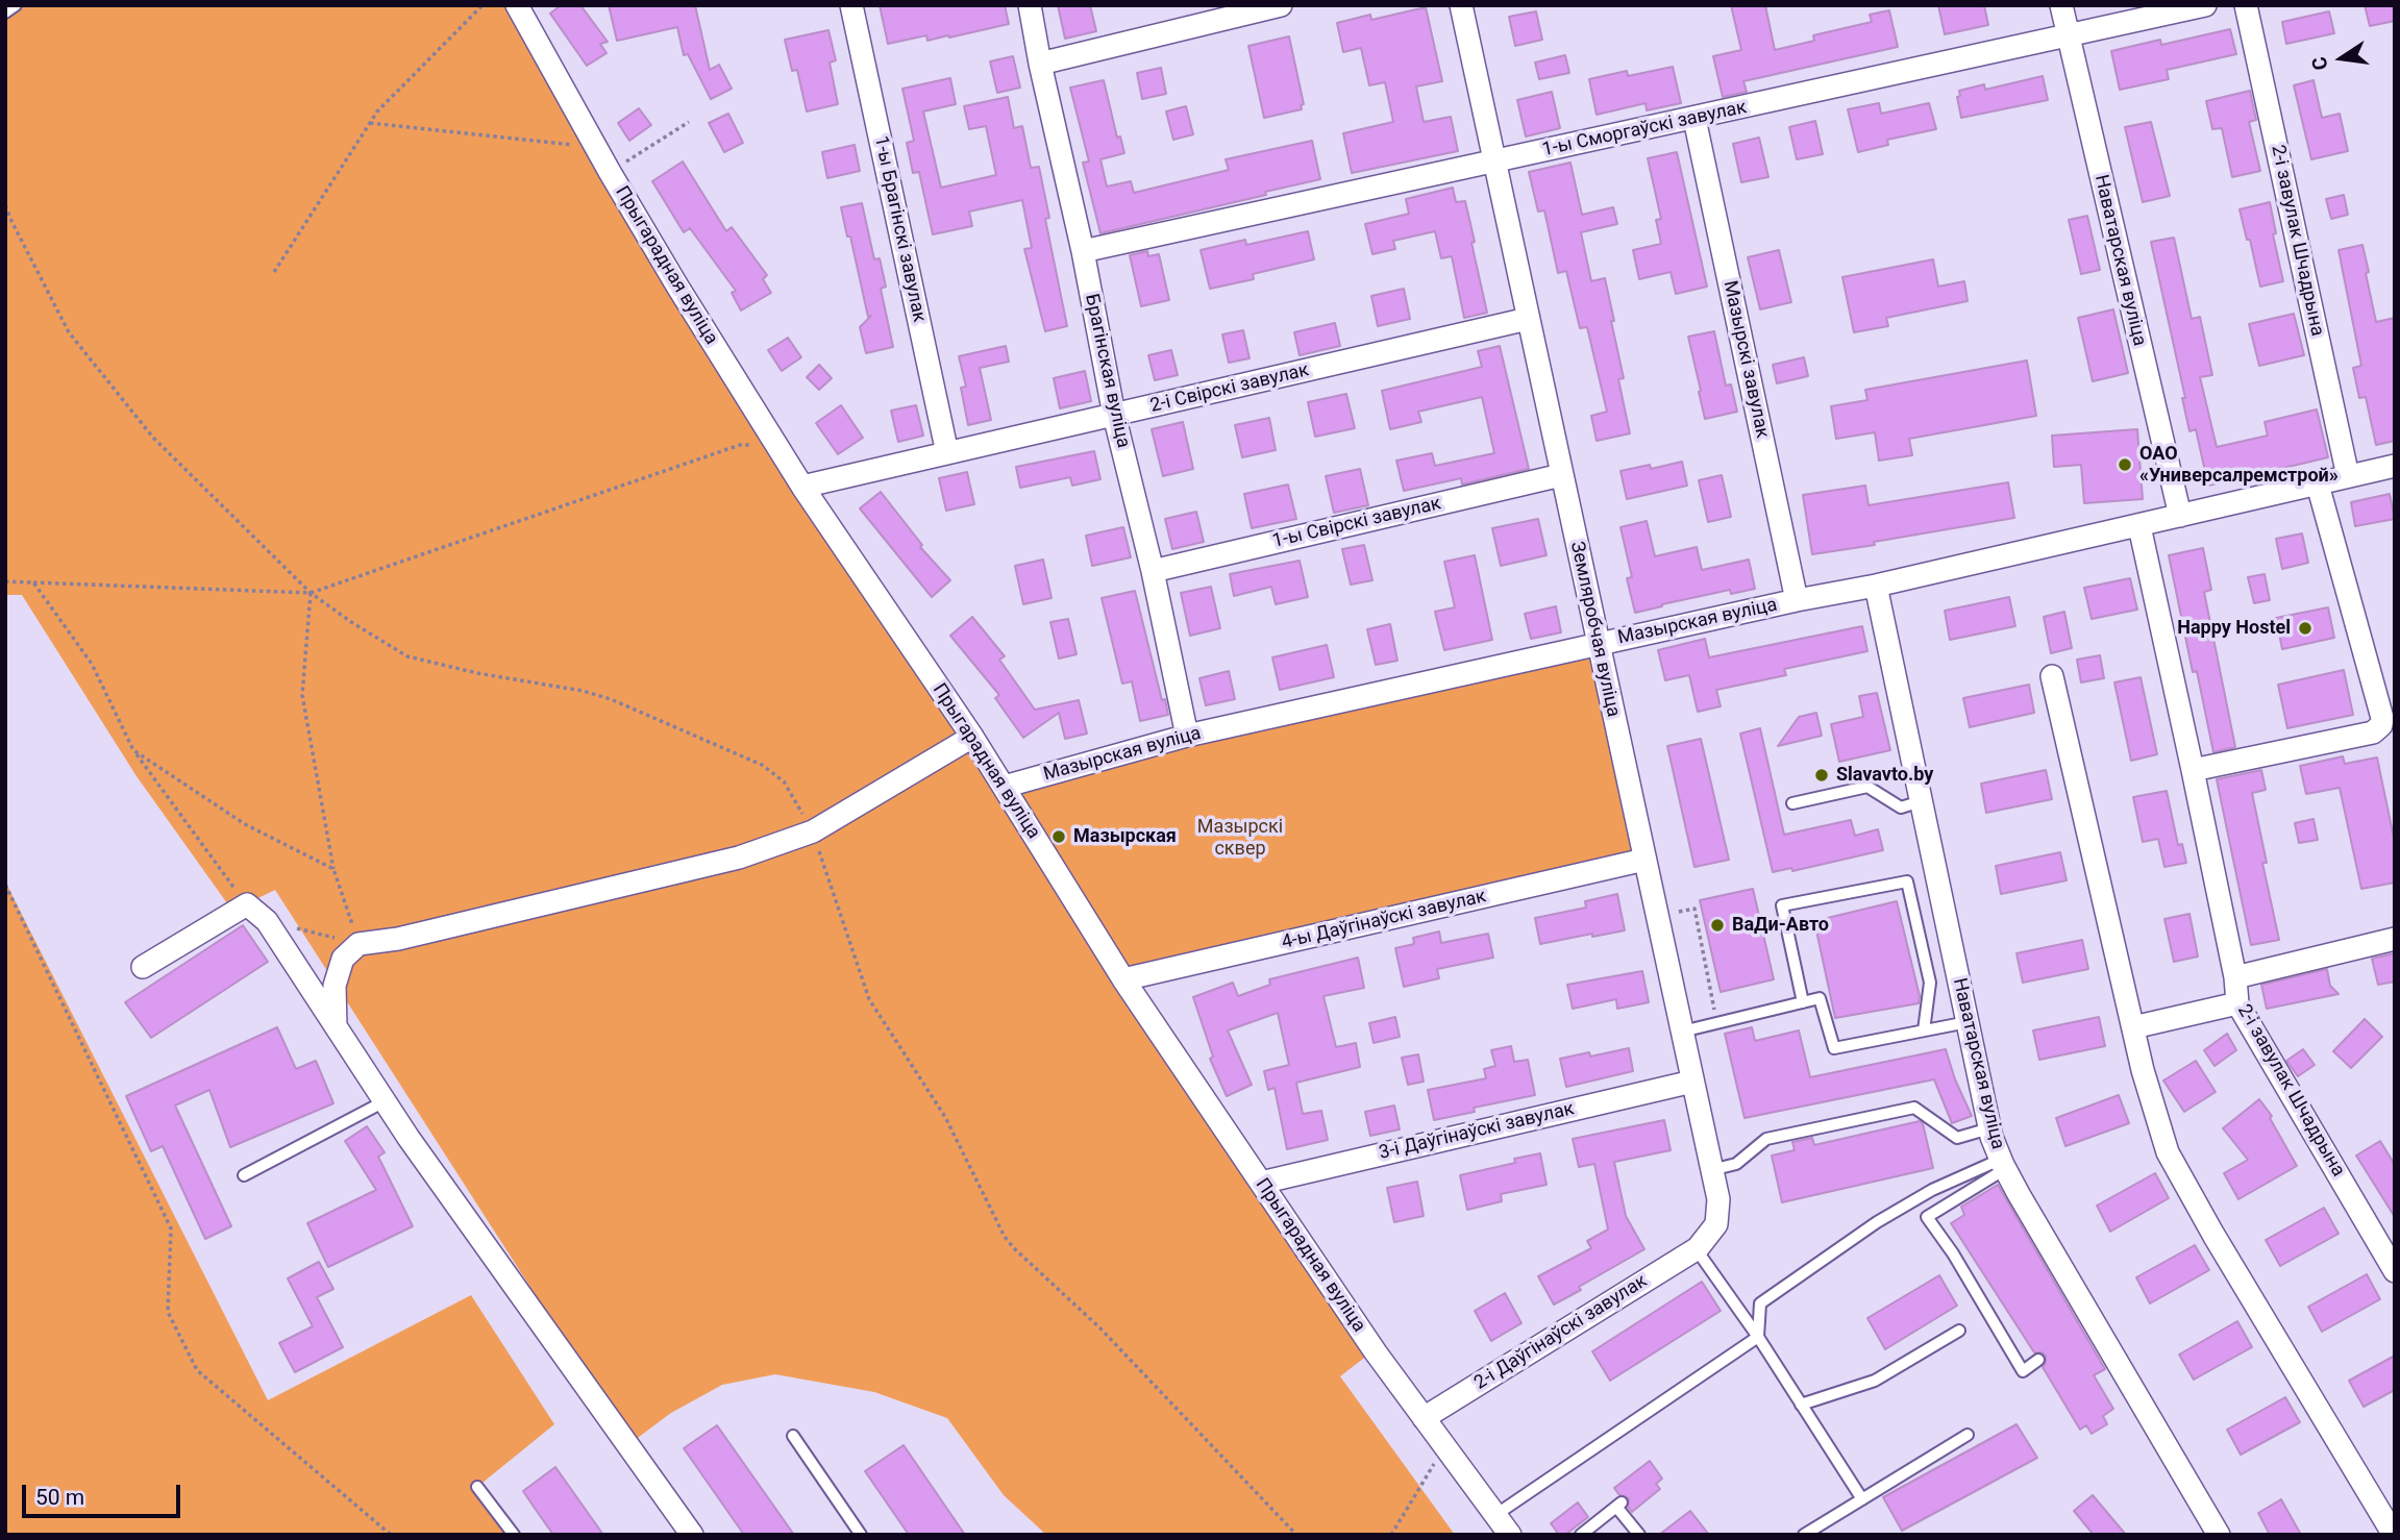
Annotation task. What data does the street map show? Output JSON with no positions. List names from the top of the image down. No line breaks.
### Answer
{"streets":{"street":["1-ы Сморгаўскі завулак","1-ы Брагінскі завулак","2-і завулак Шчадрына","Наватарская вуліца","Прыгарадная вуліца","Мазырскі завулак","Брагінская вуліца","2-і Свірскі завулак","1-ы Свірскі завулак","Мазырская вуліца","Земляробчая вуліца","4-ы Даўгінаўскі завулак","3-і Даўгінаўскі завулак","2-і Даўгінаўскі завулак"]},"crossings":[["1-ы Сморгаўскі завулак","Наватарская вуліца"],["1-ы Сморгаўскі завулак","Мазырскі завулак"],["1-ы Сморгаўскі завулак","Брагінская вуліца"],["1-ы Сморгаўскі завулак","Земляробчая вуліца"],["1-ы Брагінскі завулак","2-і Свірскі завулак"],["2-і завулак Шчадрына","Мазырская вуліца"],["Наватарская вуліца","Мазырская вуліца"],["Прыгарадная вуліца","2-і Свірскі завулак"],["Прыгарадная вуліца","Мазырская вуліца"],["Прыгарадная вуліца","4-ы Даўгінаўскі завулак"],["Прыгарадная вуліца","3-і Даўгінаўскі завулак"],["Прыгарадная вуліца","2-і Даўгінаўскі завулак"],["Мазырскі завулак","Мазырская вуліца"],["Брагінская вуліца","2-і Свірскі завулак"],["Брагінская вуліца","1-ы Свірскі завулак"],["Брагінская вуліца","Мазырская вуліца"],["2-і Свірскі завулак","Земляробчая вуліца"],["1-ы Свірскі завулак","Земляробчая вуліца"],["Мазырская вуліца","Земляробчая вуліца"],["Земляробчая вуліца","4-ы Даўгінаўскі завулак"],["Земляробчая вуліца","3-і Даўгінаўскі завулак"],["Земляробчая вуліца","2-і Даўгінаўскі завулак"]],"parks":["Мазырскі сквер"],"places":["ОАО «Универсалремстрой»","Happy Hostel","Slavavto.by","Мазырская","ВаДи-Авто"],"scale_bar":"50 m","north":"left"}
